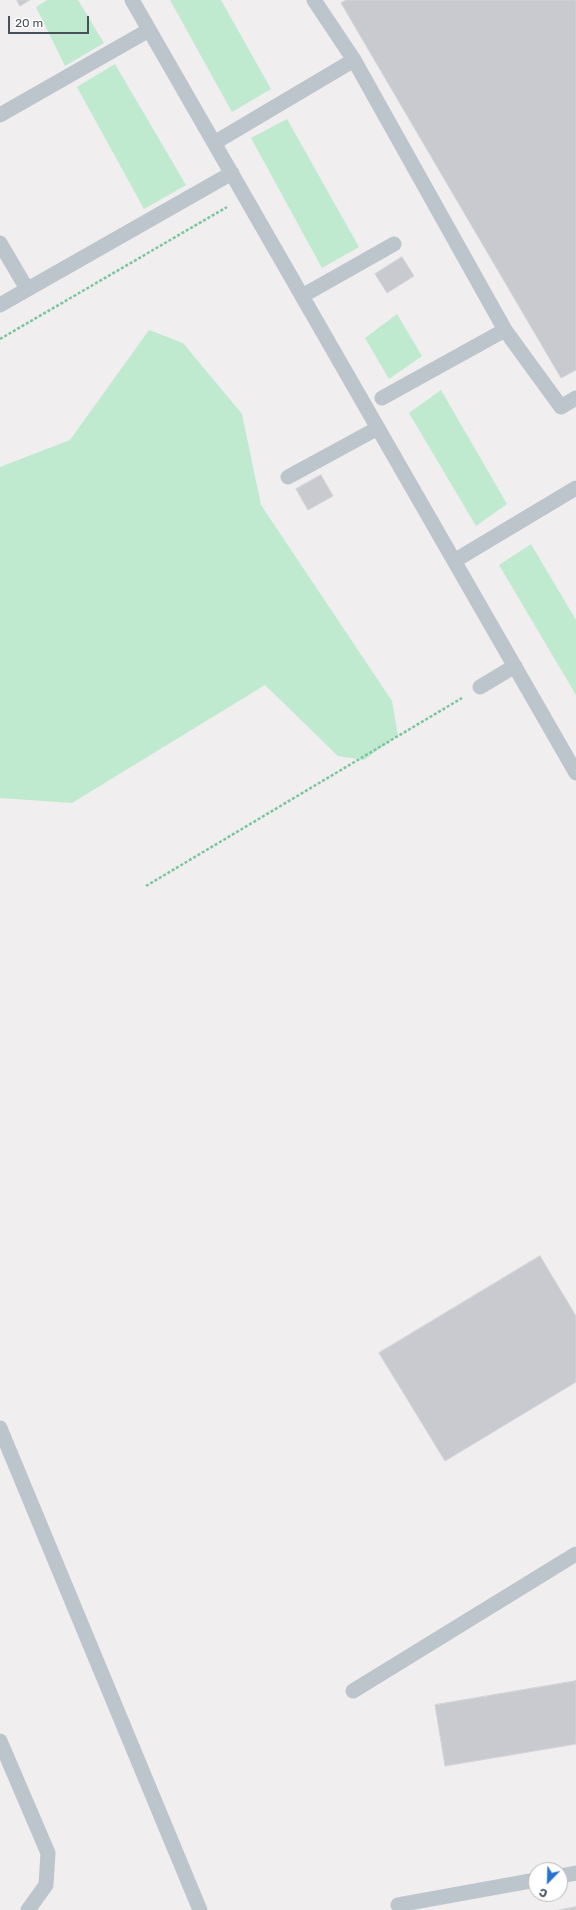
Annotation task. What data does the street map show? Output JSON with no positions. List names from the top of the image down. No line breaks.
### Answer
{"scale_bar":"20 m","north":"bottom left"}
